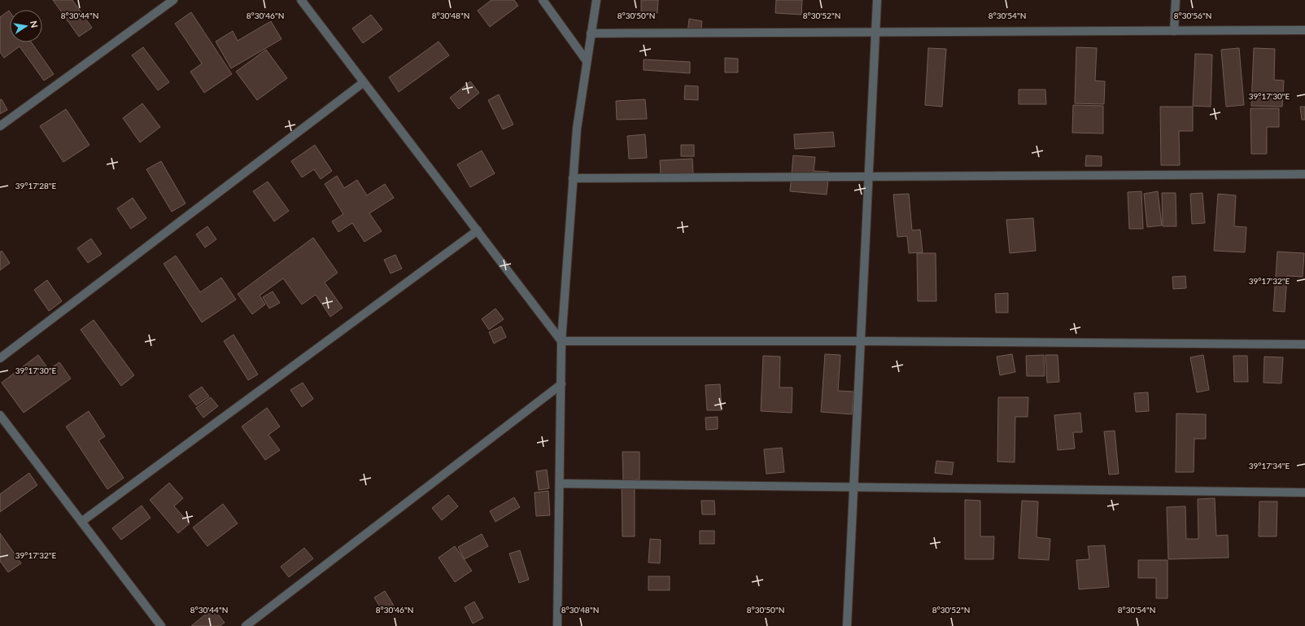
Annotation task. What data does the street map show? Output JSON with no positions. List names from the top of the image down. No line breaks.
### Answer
{"north":"right","coordinates":["8°30'44\"N","8°30'46\"N","8°30'48\"N","8°30'50\"N","8°30'52\"N","8°30'54\"N","8°30'56\"N","39°17'30\"E","39°17'28\"E","39°17'32\"E","39°17'34\"E"]}
